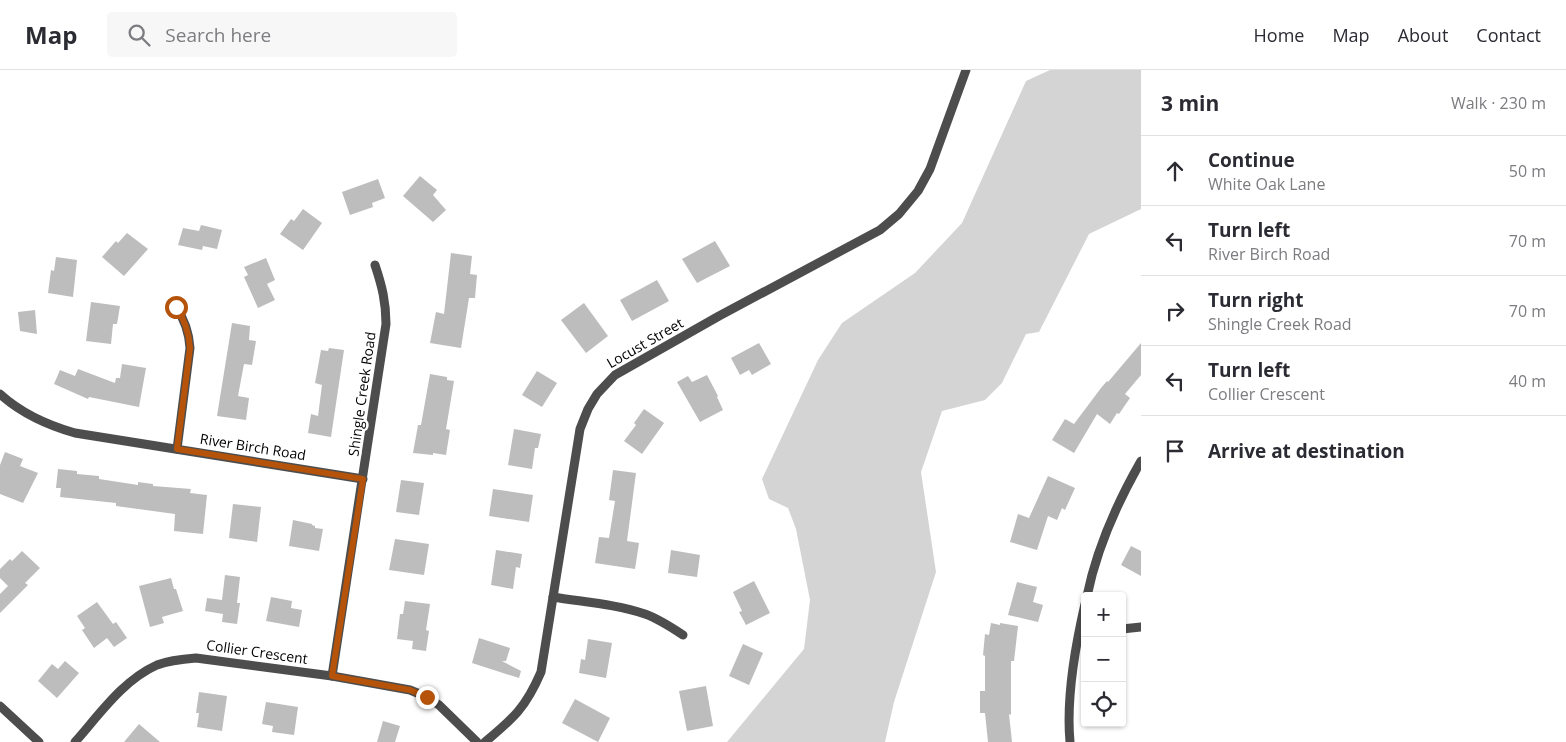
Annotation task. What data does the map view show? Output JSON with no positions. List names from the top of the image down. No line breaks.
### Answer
{"streets":{"street":["Locust Street","Shingle Creek Road","River Birch Road","Collier Crescent"]},"crossings":[["Shingle Creek Road","River Birch Road"],["Shingle Creek Road","Collier Crescent"]],"page":{"header":"Map","search":"Search here","nav":["Home","Map","About","Contact"],"heading":["3 min","Walk · 230 m"],"list":[["Continue","White Oak Lane","50 m"],["Turn left","River Birch Road","70 m"],["Turn right","Shingle Creek Road","70 m"],["Turn left","Collier Crescent","40 m"],"Arrive at destination"],"map_buttons":["+","−"]}}
